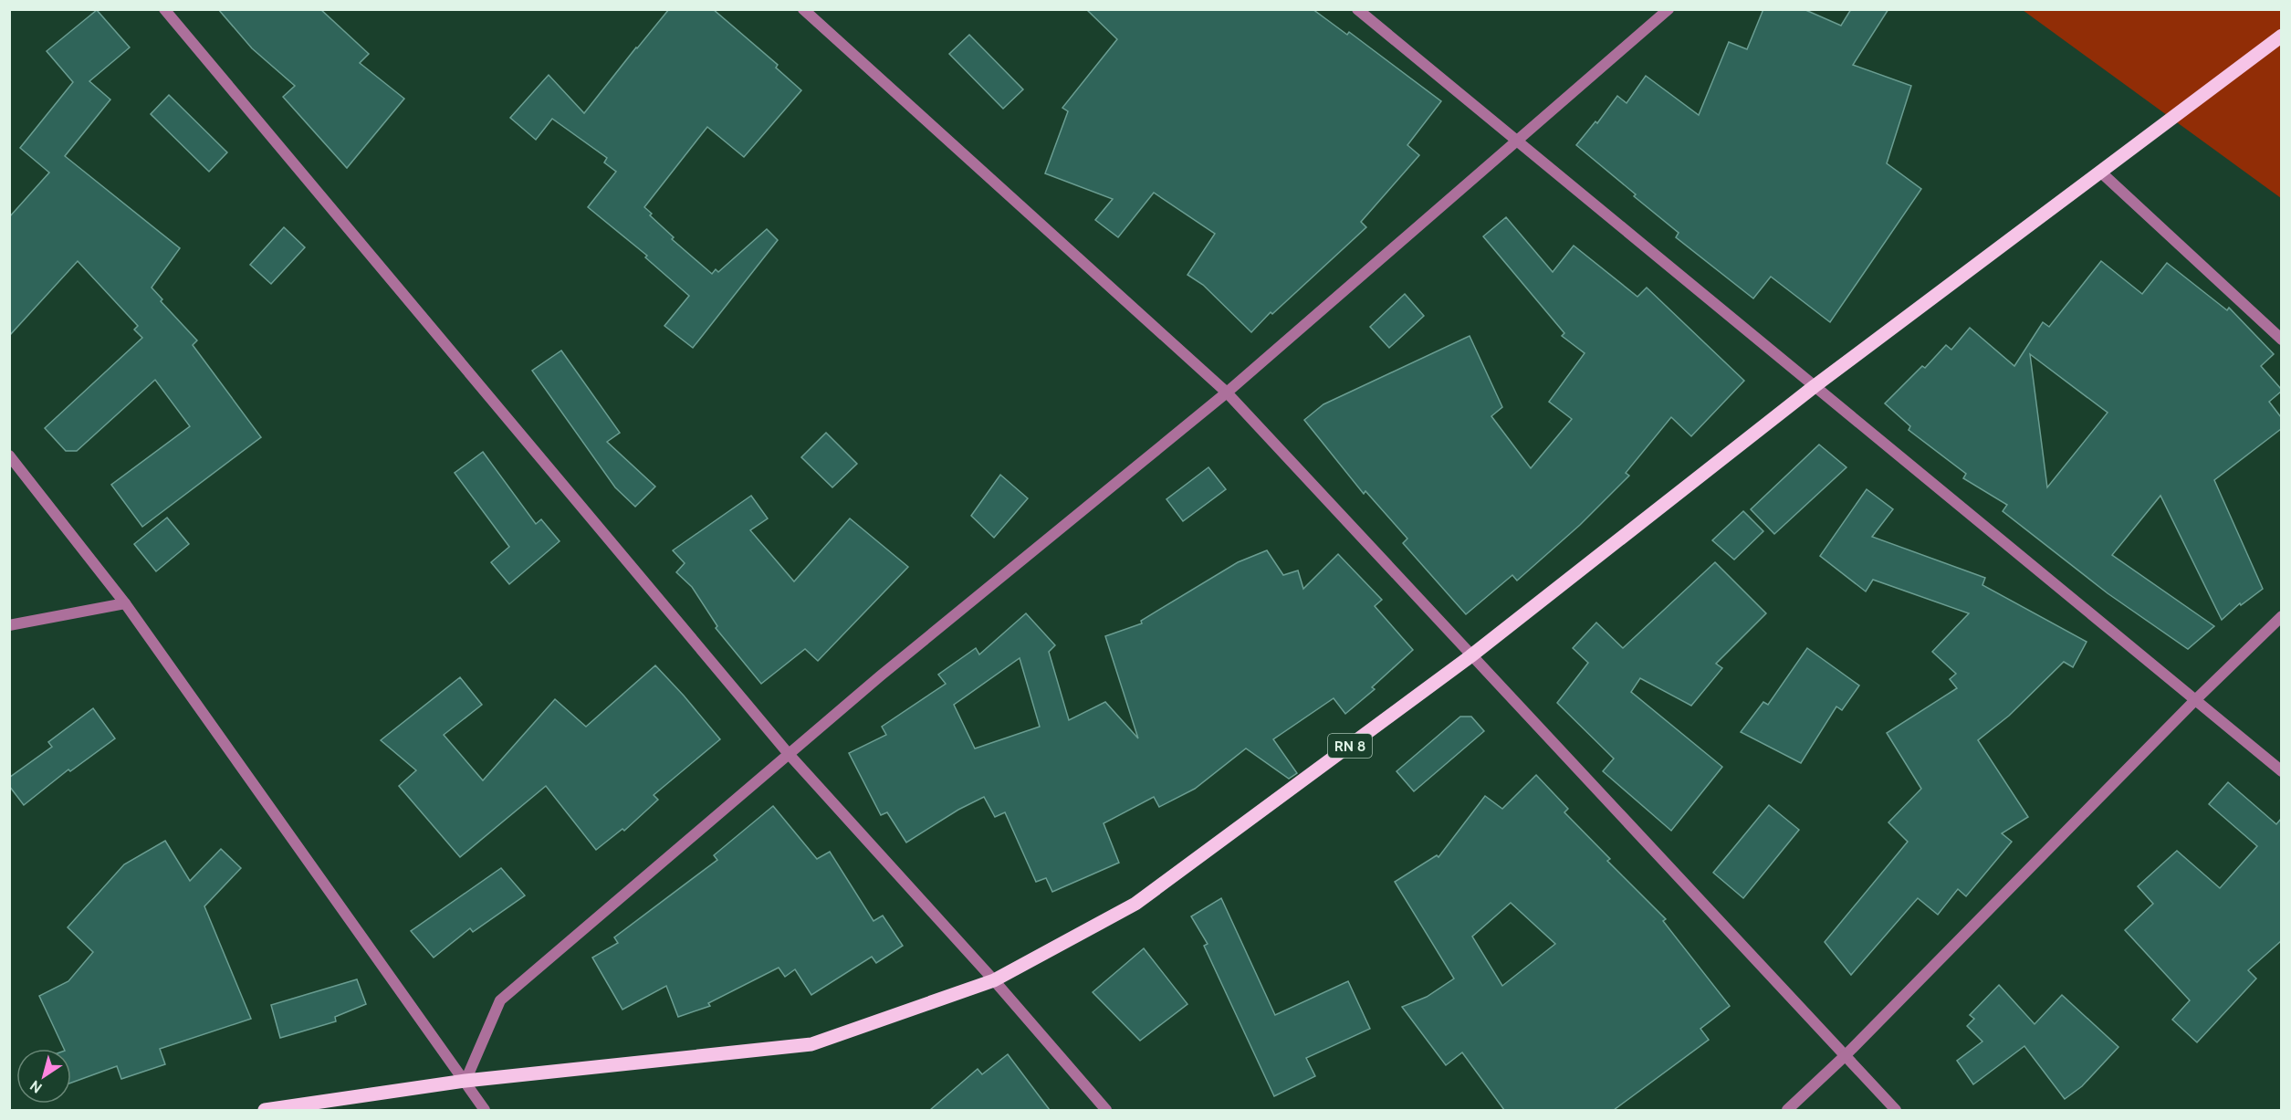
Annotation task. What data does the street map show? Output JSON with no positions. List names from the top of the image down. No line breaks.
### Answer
{"streets":{"main road":["RN 8"]},"north":"bottom left"}
